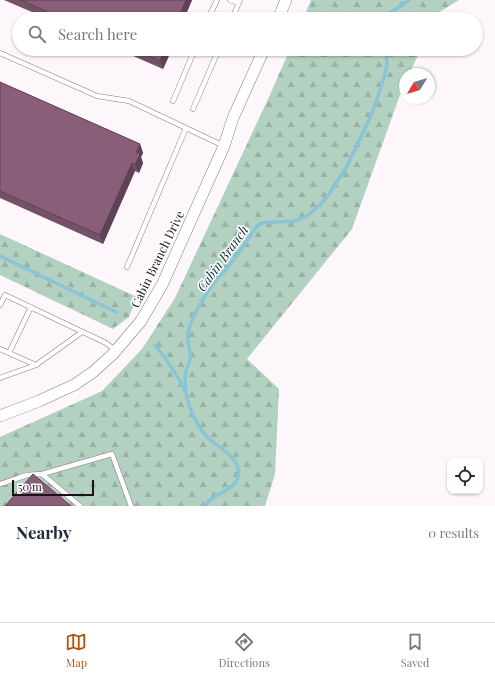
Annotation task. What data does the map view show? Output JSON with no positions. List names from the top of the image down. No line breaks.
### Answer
{"streets":{"street":["Cabin Branch Drive"]},"water":["Cabin Branch"],"scale_bar":"50 m","north":"bottom left","page":{"search":"Search here","scale":"50 m","heading":["Nearby","0 results"],"nav":["Map","Directions","Saved"]}}
